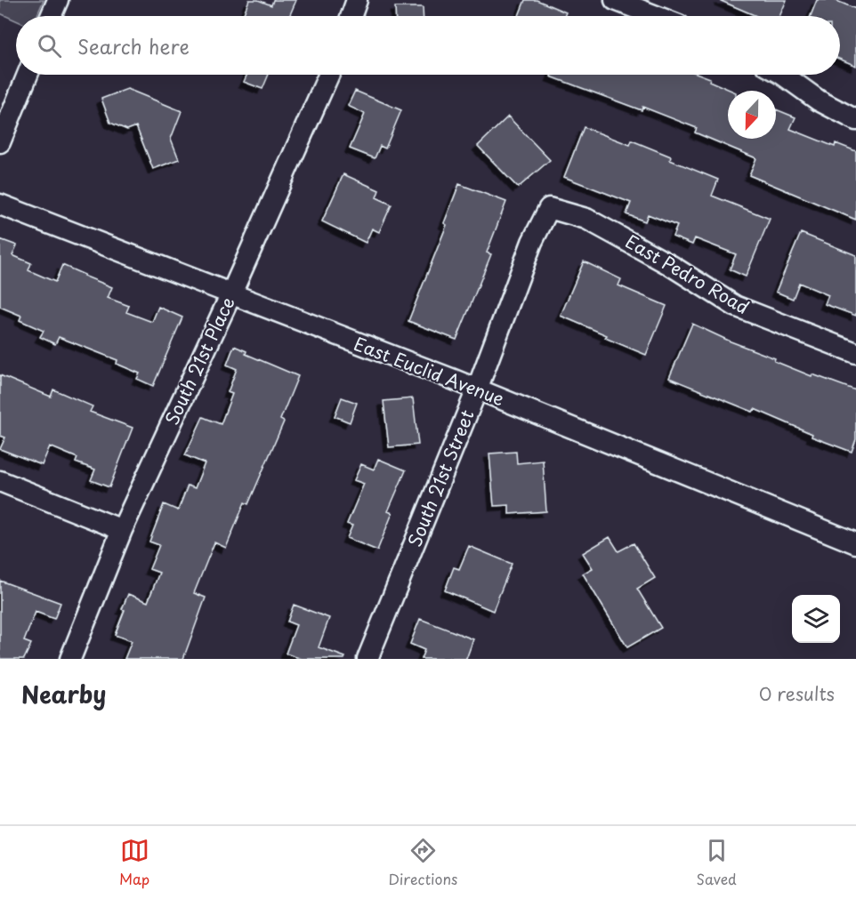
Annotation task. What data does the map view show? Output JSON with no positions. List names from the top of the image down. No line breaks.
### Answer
{"streets":{"street":["East Pedro Road","South 21st Place","East Euclid Avenue","South 21st Street"]},"crossings":[["East Pedro Road","South 21st Street"],["South 21st Place","East Euclid Avenue"],["East Euclid Avenue","South 21st Street"]],"north":"bottom","page":{"search":"Search here","heading":["Nearby","0 results"],"nav":["Map","Directions","Saved"]}}
